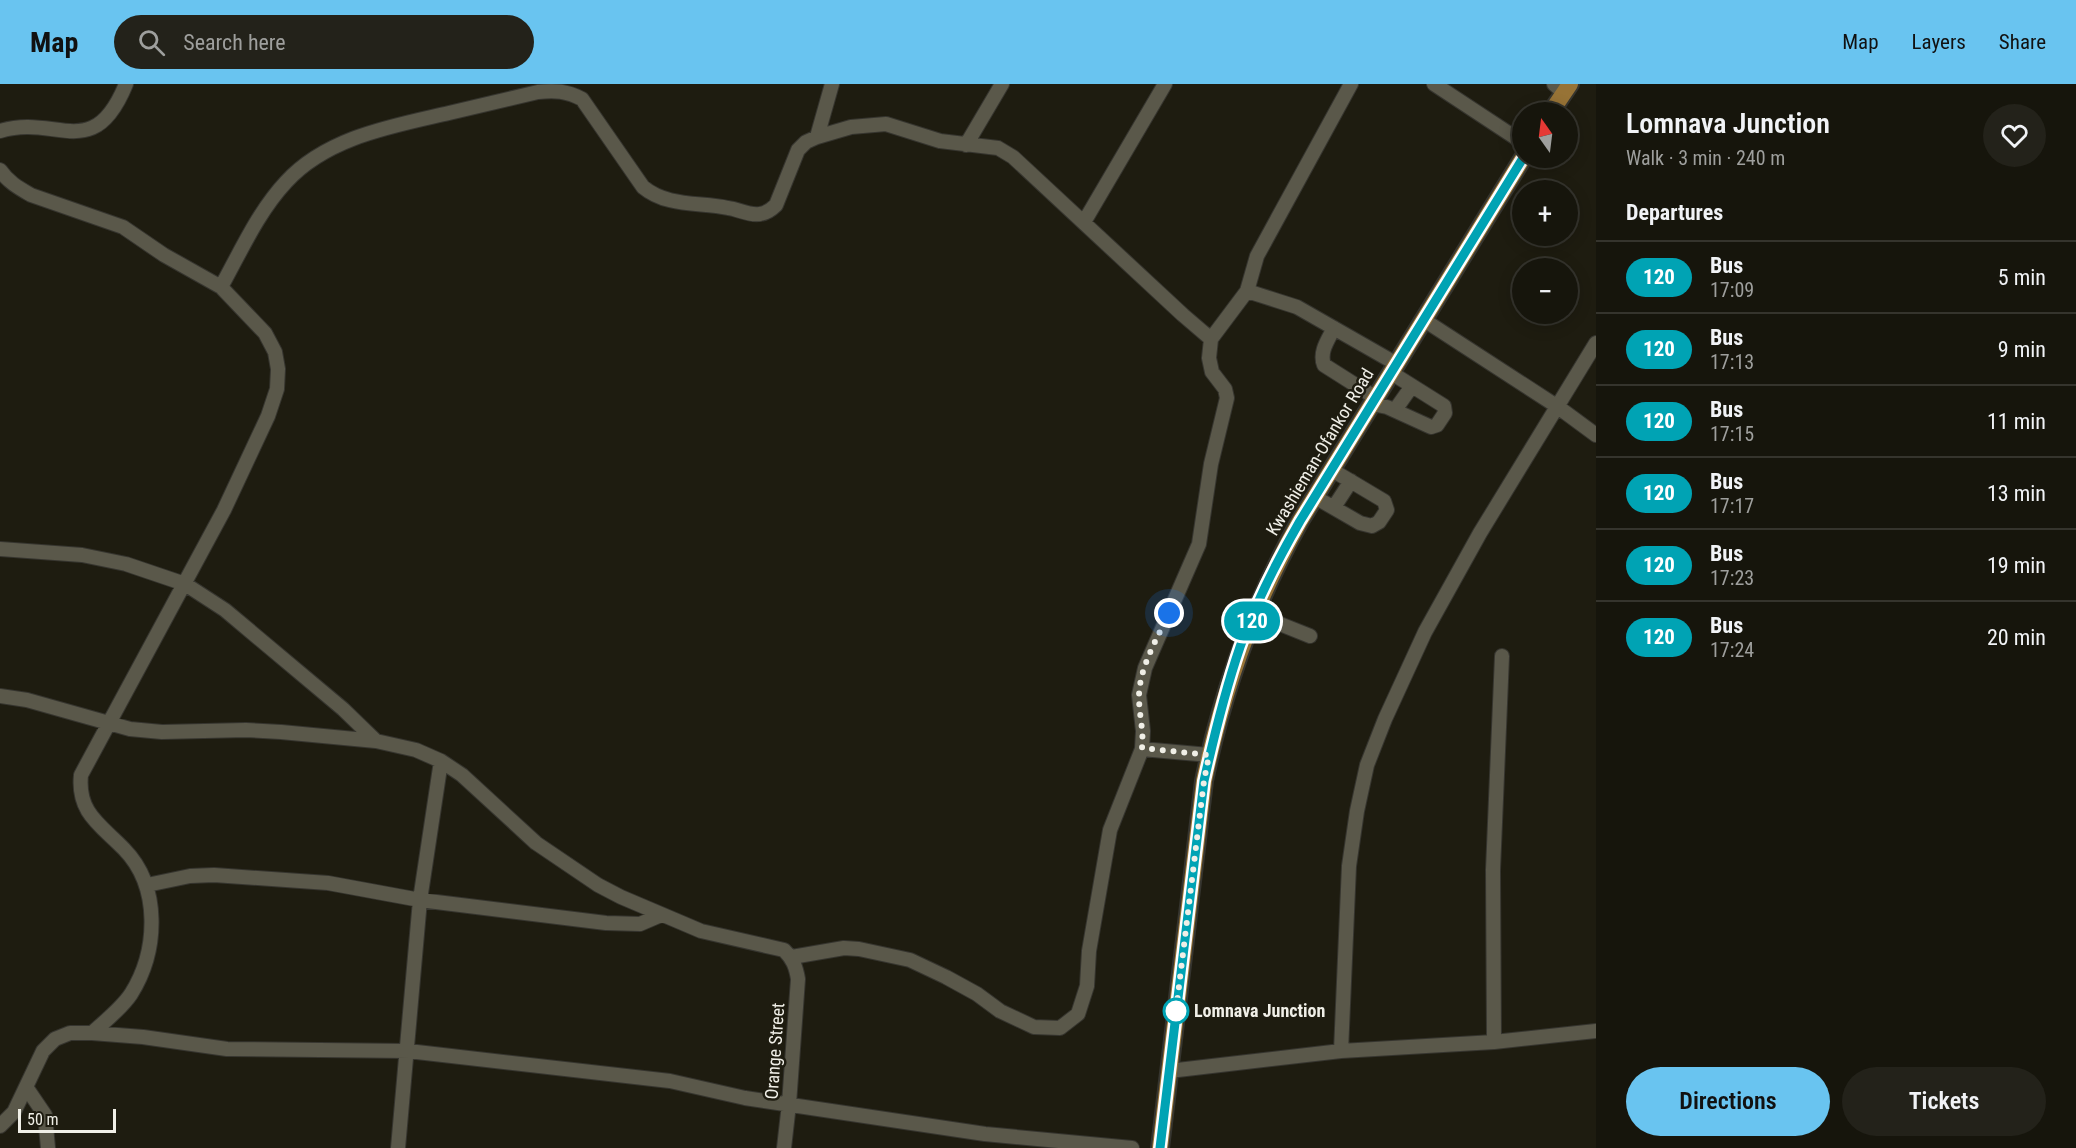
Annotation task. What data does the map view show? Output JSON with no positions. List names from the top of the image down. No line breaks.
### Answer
{"streets":{"main road":["Kwashieman-Ofankor Road"],"street":["Orange Street"]},"places":["Lomnava Junction"],"lines":["bus line 120"],"scale_bar":"50 m","north":"top","page":{"header":"Map","search":"Search here","nav":["Map","Layers","Share"],"on_map":"120","heading":[["Lomnava Junction","Walk · 3 min · 240 m"],"Departures"],"map_buttons":["+","−"],"list":[{"mark":"120","name":"Bus","note":"17:09","value":"5 min"},{"mark":"120","name":"Bus","note":"17:13","value":"9 min"},{"mark":"120","name":"Bus","note":"17:15","value":"11 min"},{"mark":"120","name":"Bus","note":"17:17","value":"13 min"},{"mark":"120","name":"Bus","note":"17:23","value":"19 min"},{"mark":"120","name":"Bus","note":"17:24","value":"20 min"}],"buttons":["Directions","Tickets"],"scale":"50 m"}}
